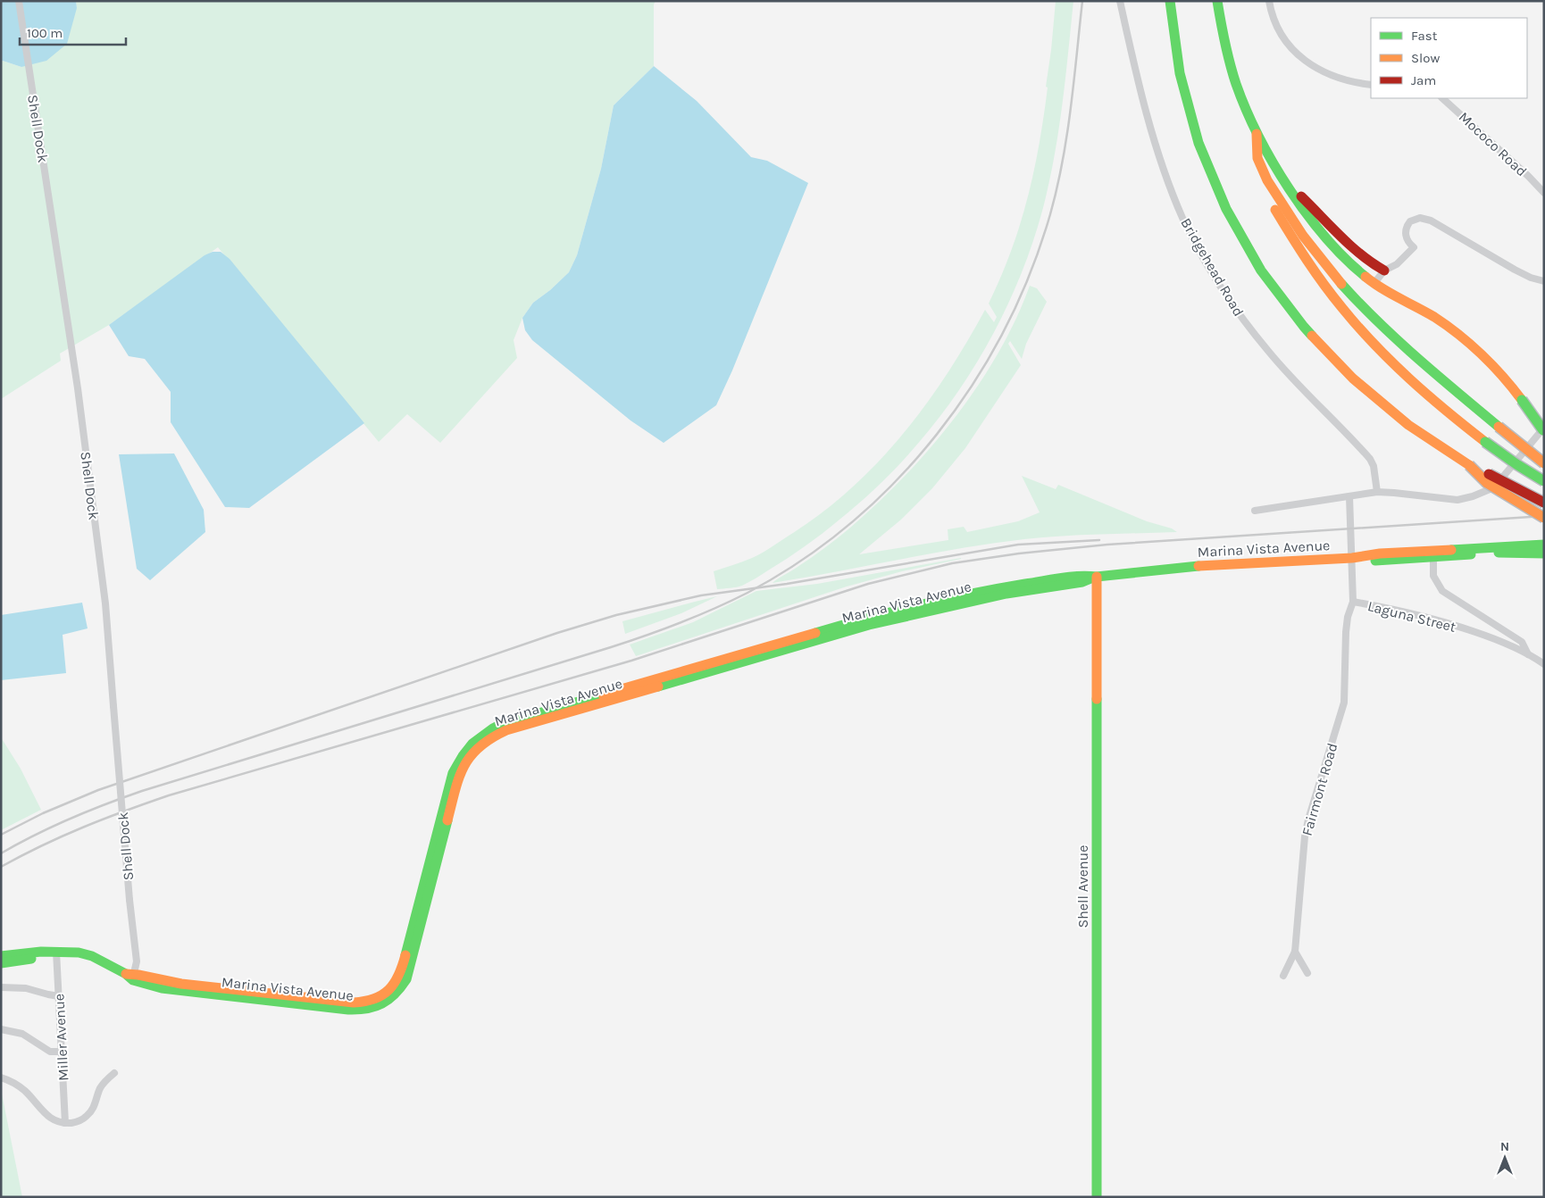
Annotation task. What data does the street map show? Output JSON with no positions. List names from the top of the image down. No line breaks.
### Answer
{"streets":{"main road":["Marina Vista Avenue","Shell Avenue"],"street":["Shell Dock","Mococo Road","Bridgehead Road","Laguna Street","Fairmont Road","Miller Avenue"]},"crossings":[["Shell Dock","Marina Vista Avenue"],["Marina Vista Avenue","Laguna Street"],["Marina Vista Avenue","Shell Avenue"],["Marina Vista Avenue","Miller Avenue"],["Laguna Street","Fairmont Road"]],"legend":["Fast","Slow","Jam"],"scale_bar":"100 m","north":"top"}
